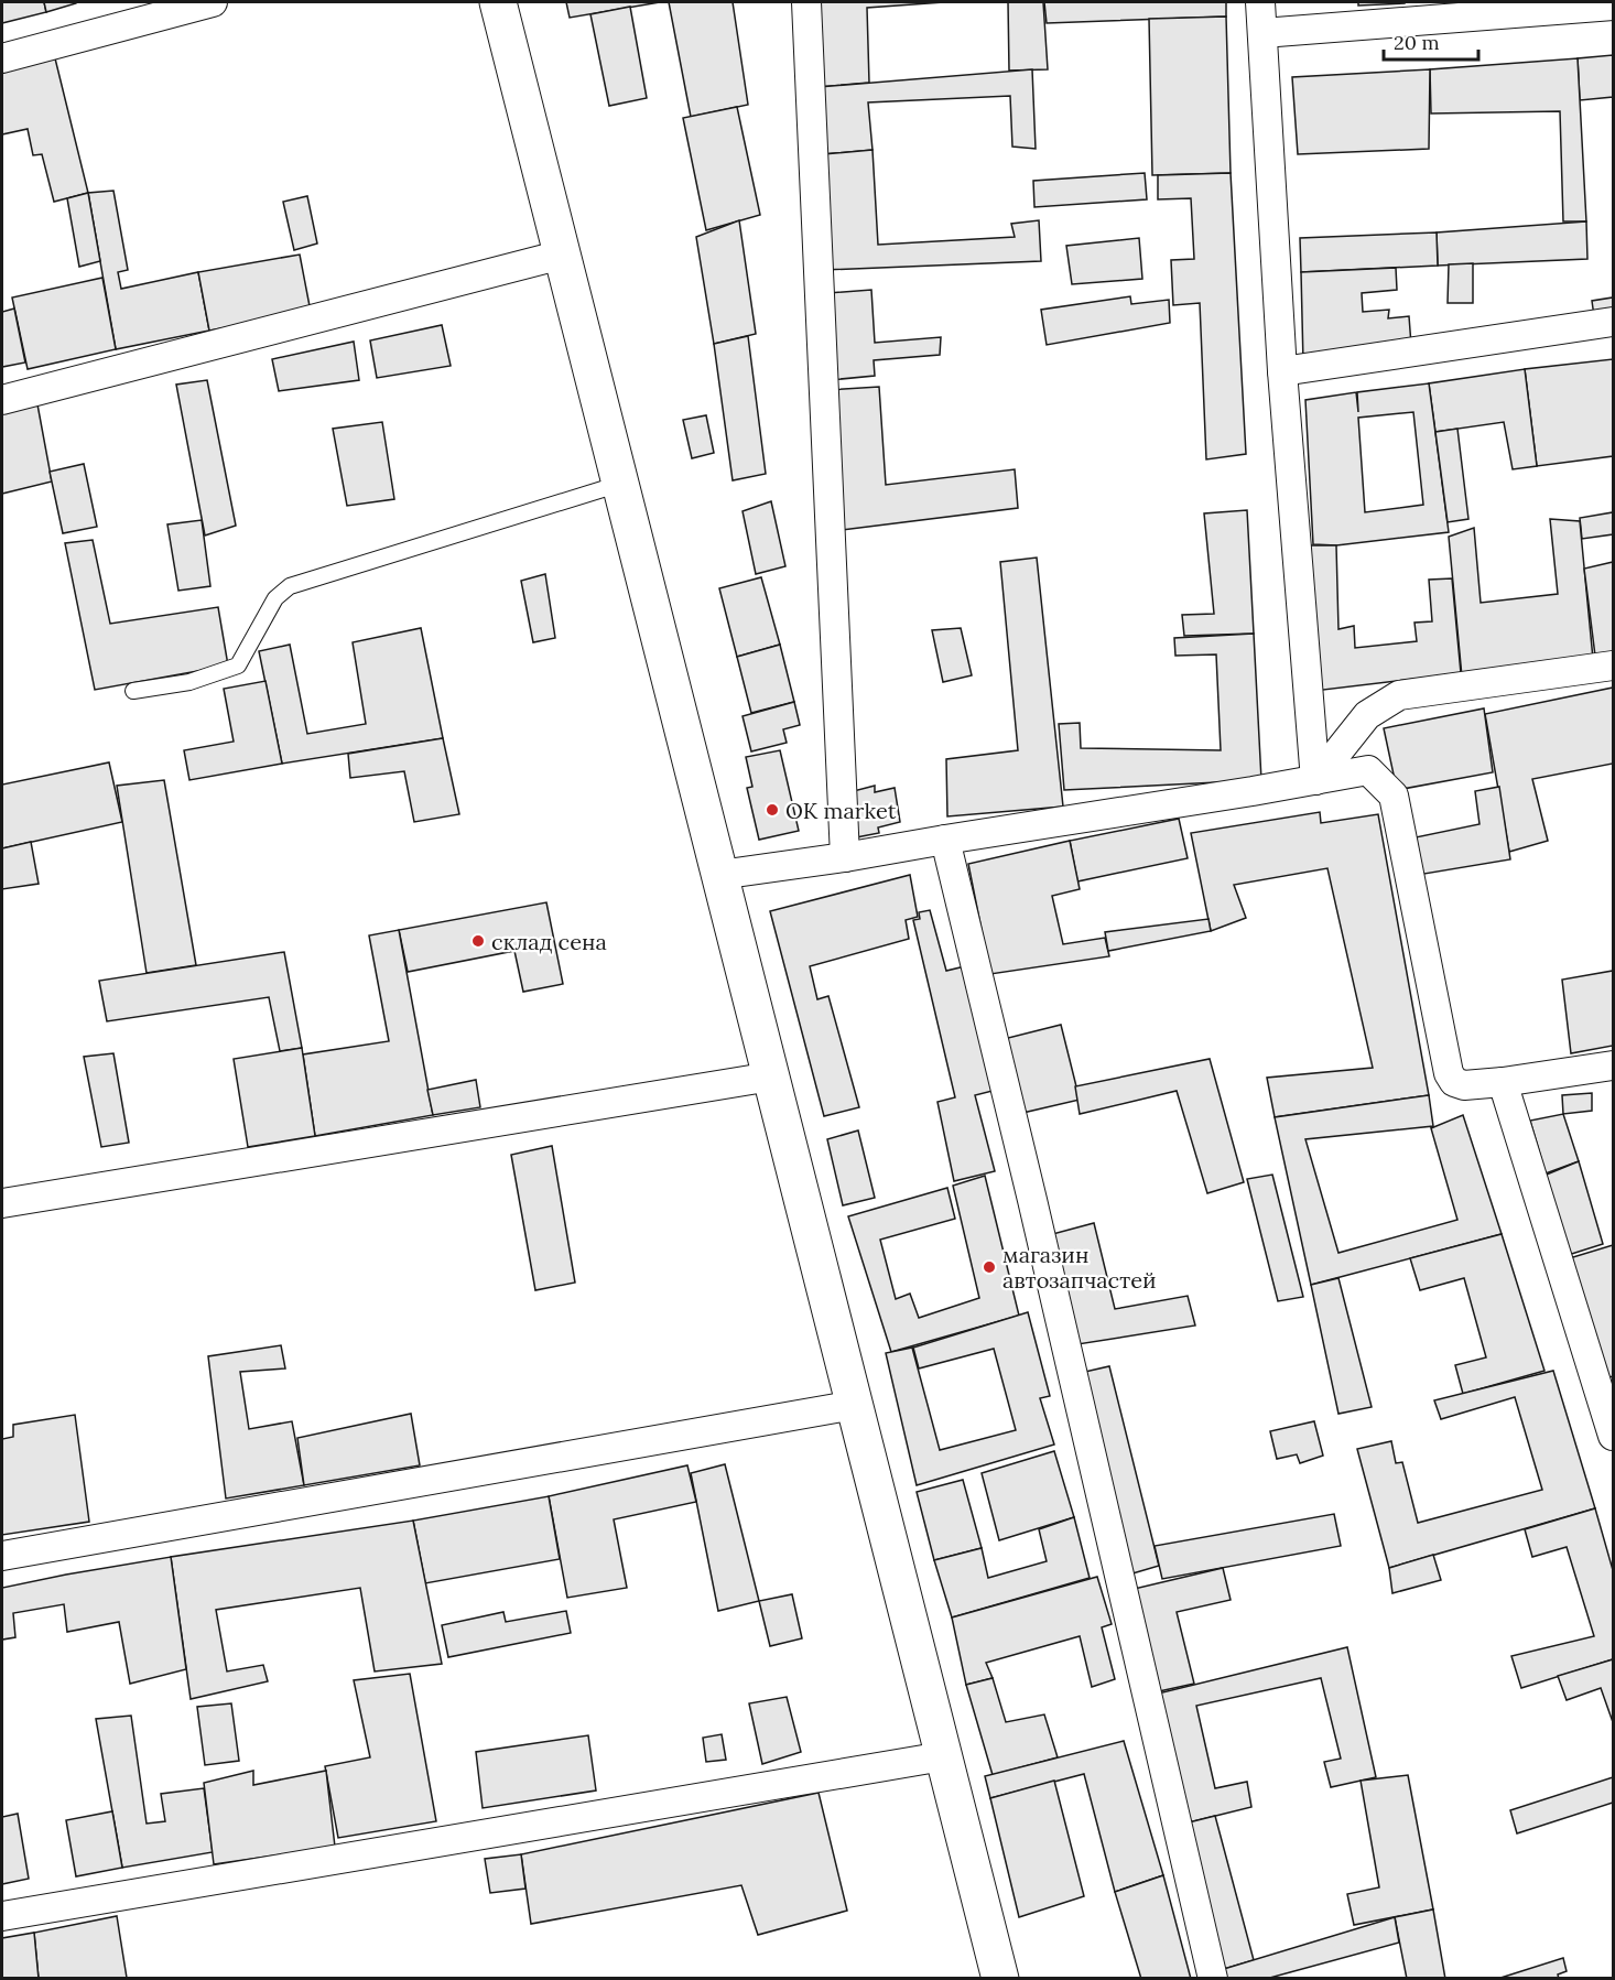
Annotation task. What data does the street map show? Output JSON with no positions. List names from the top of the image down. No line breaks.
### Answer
{"places":["OK market","склад сена","магазин автозапчастей"],"scale_bar":"20 m"}
